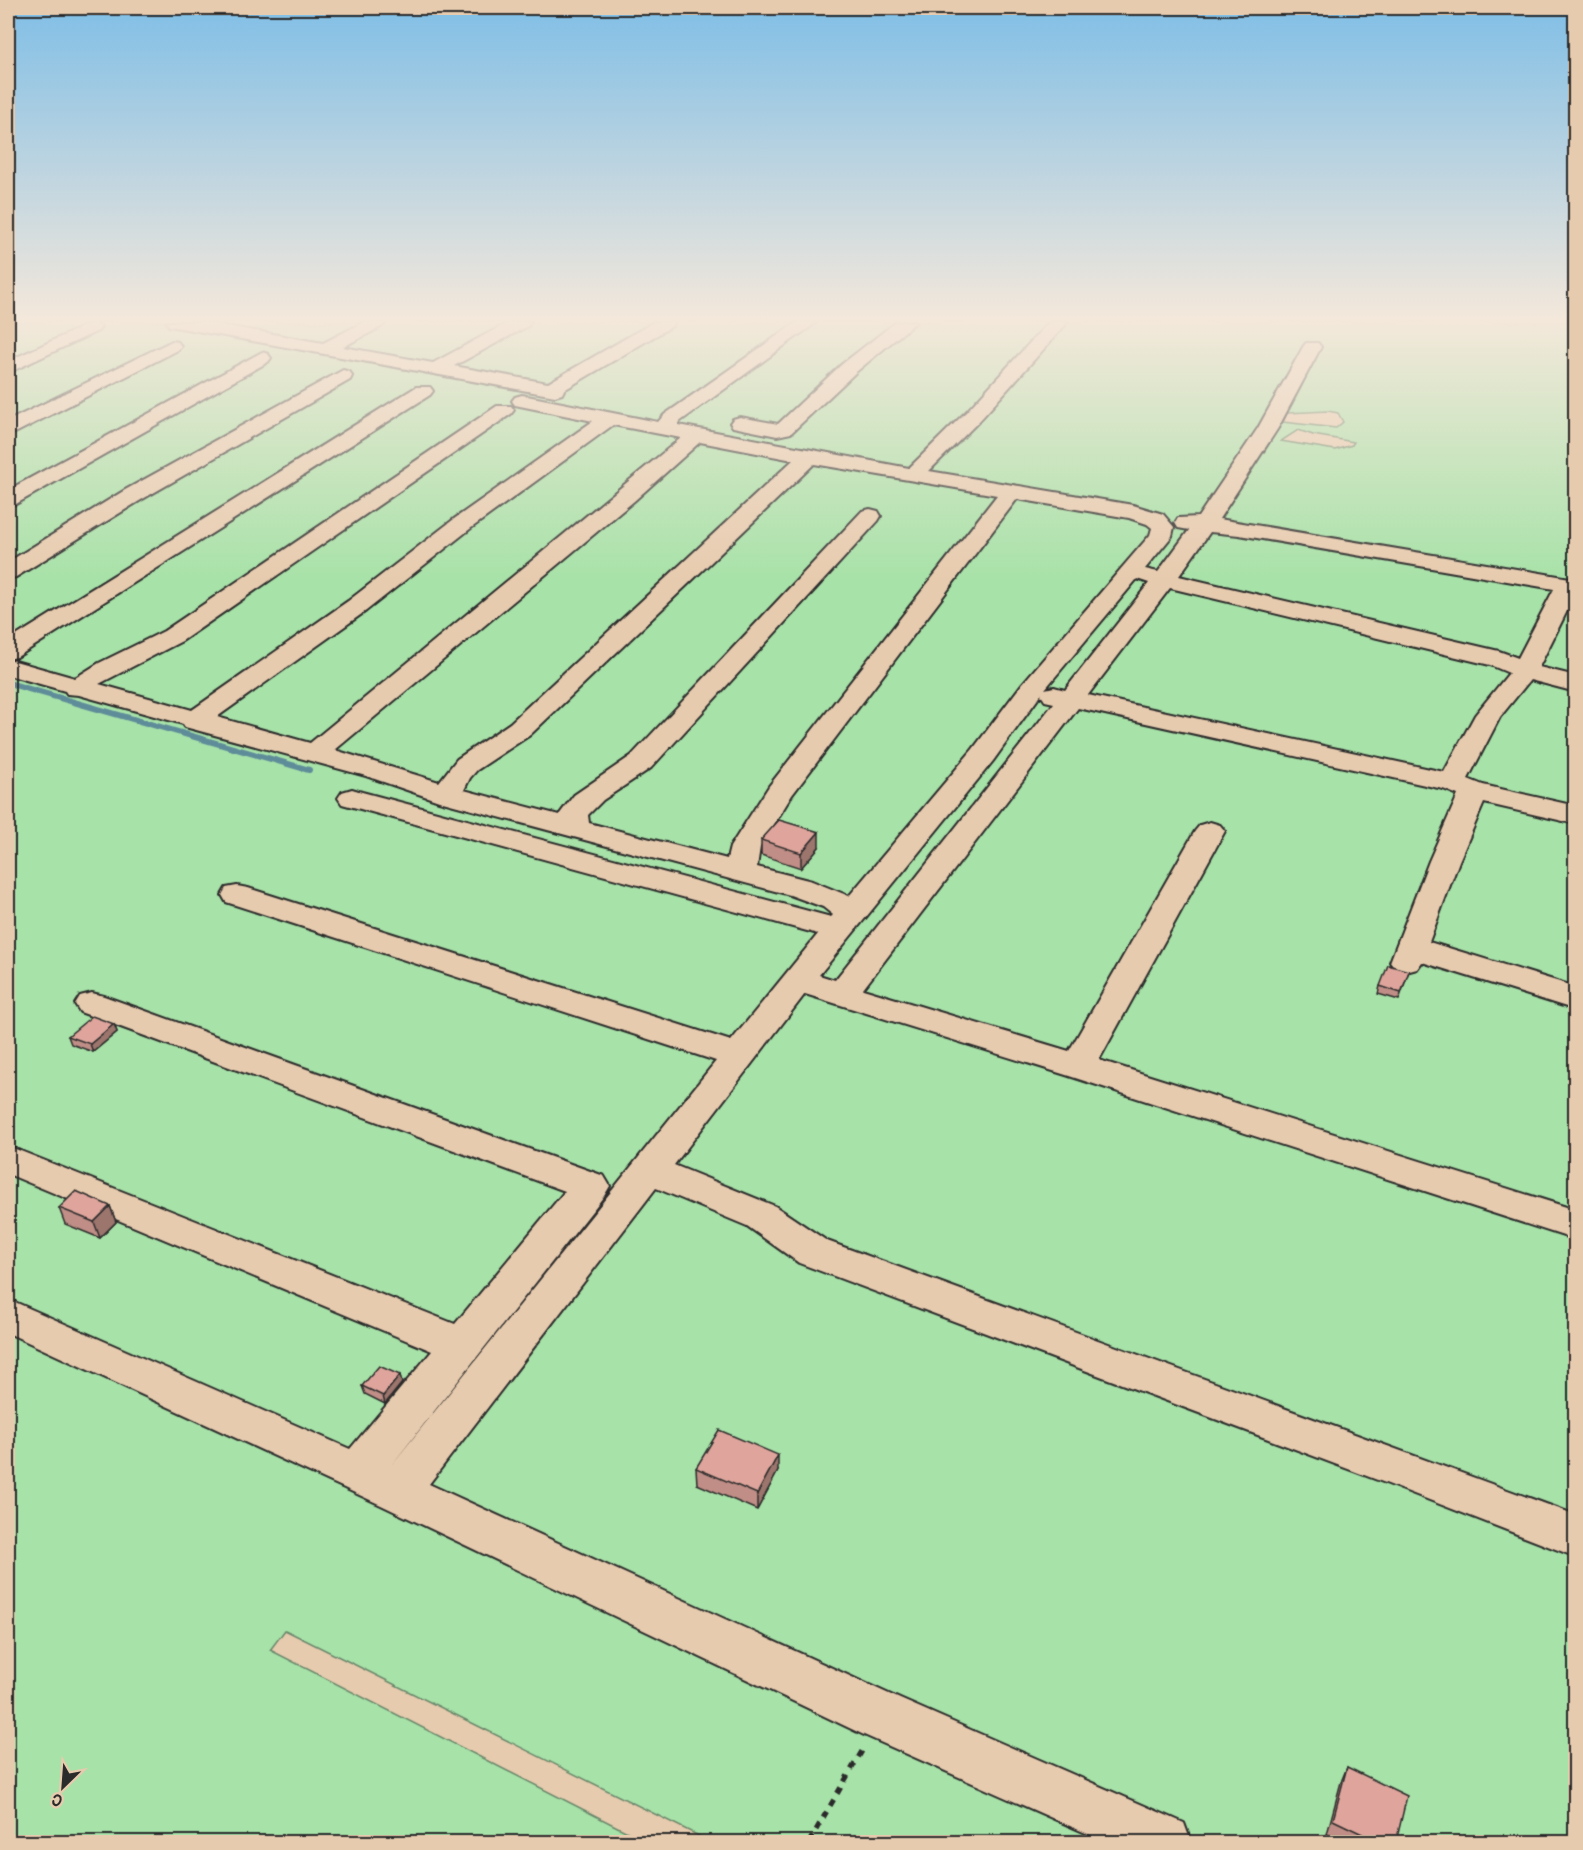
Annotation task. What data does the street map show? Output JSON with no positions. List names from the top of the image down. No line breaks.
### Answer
{"north":"bottom left"}
